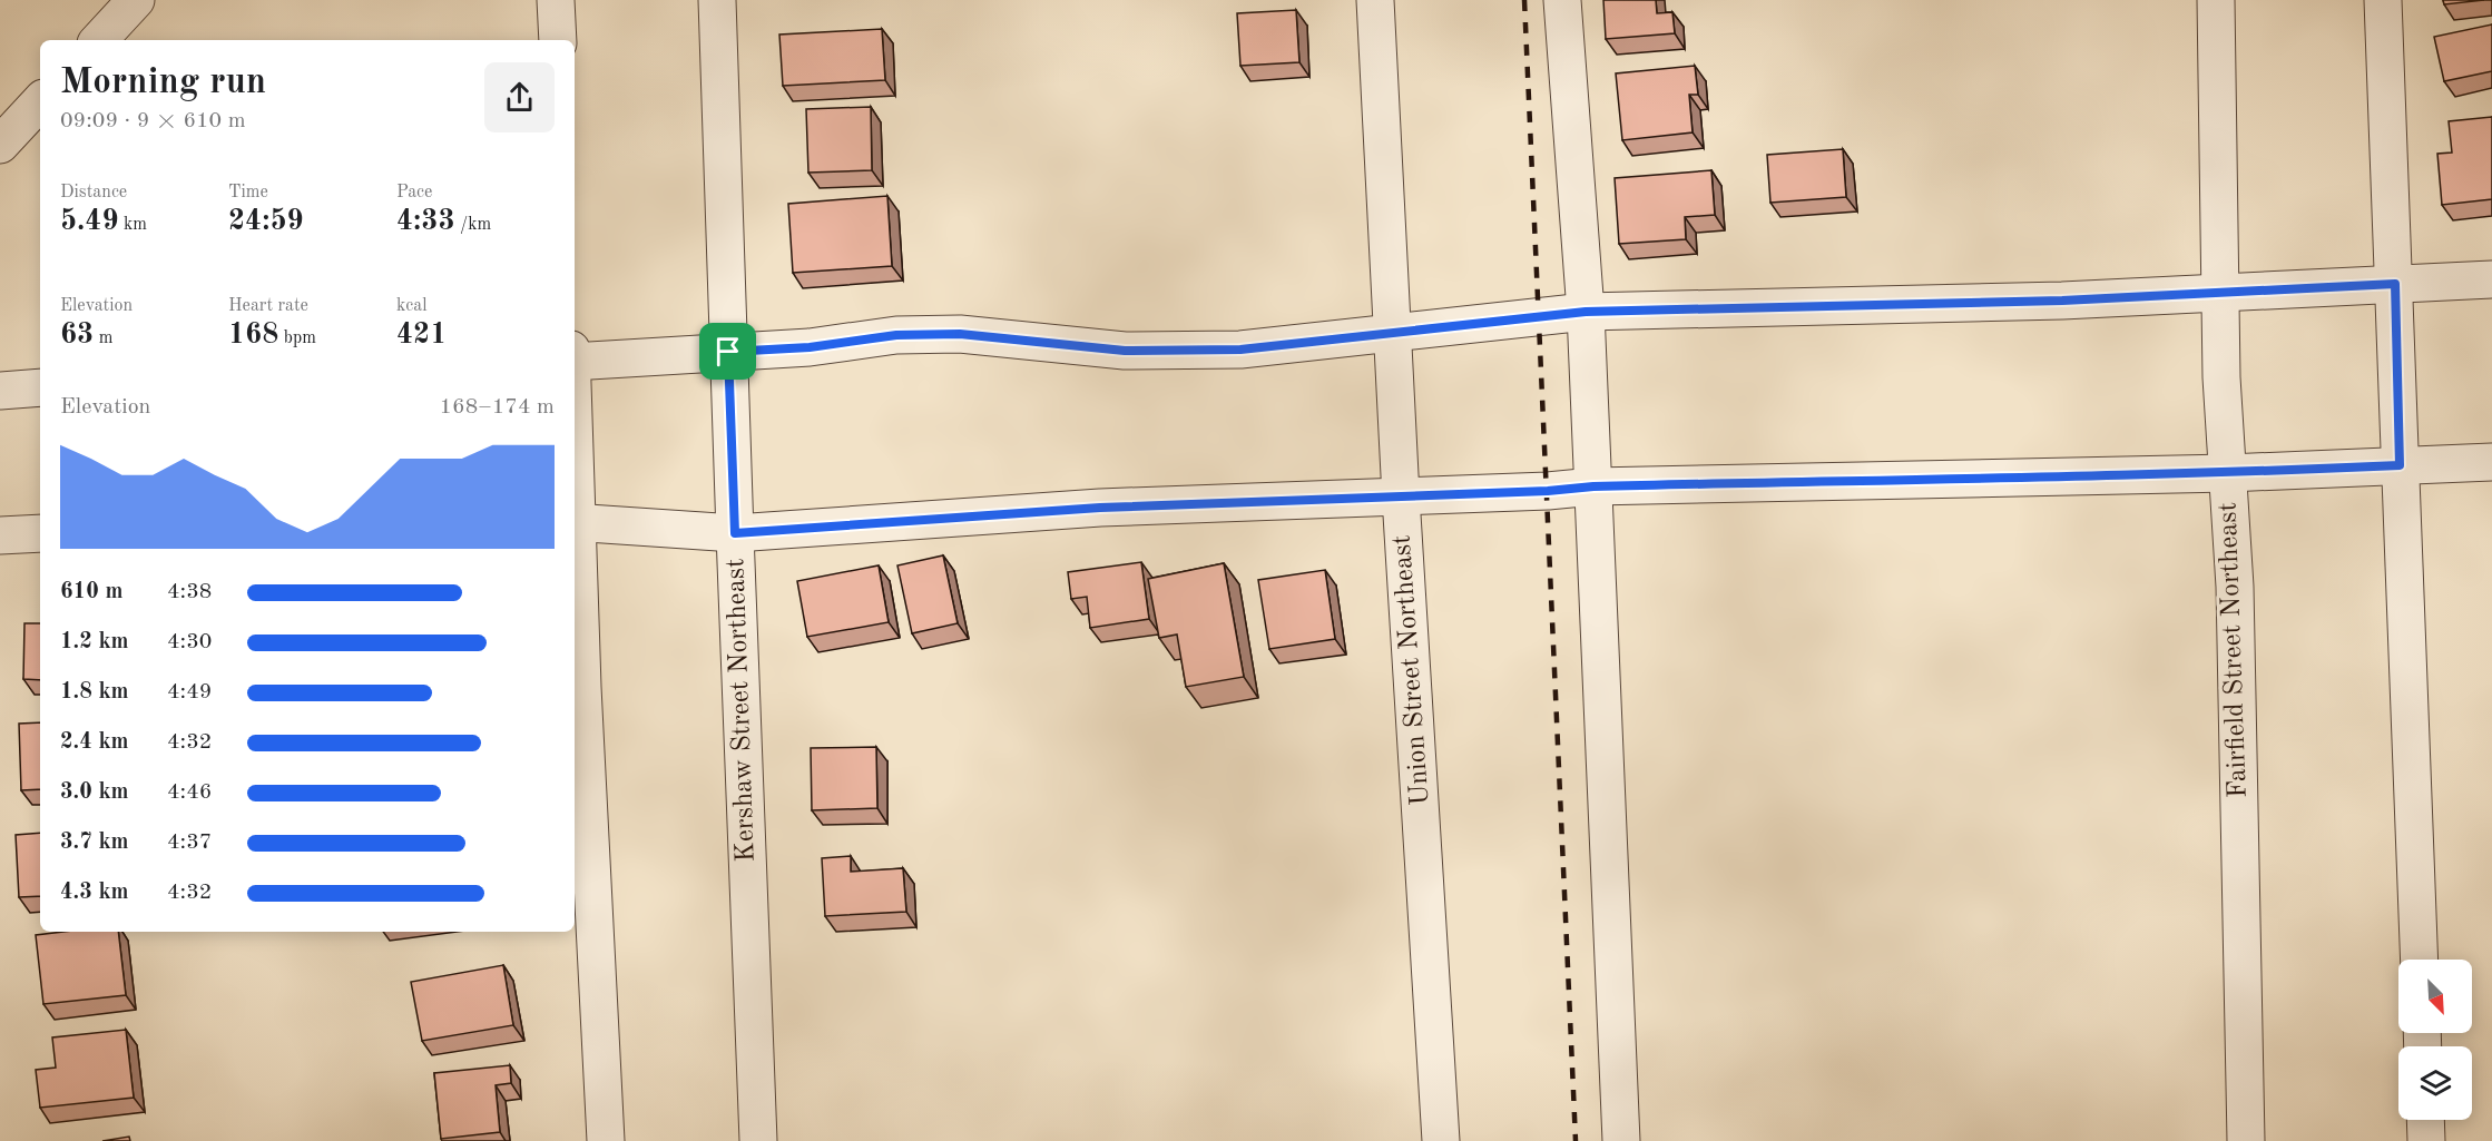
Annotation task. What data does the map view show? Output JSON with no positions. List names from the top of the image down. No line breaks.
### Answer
{"streets":{"street":["Fairfield Street Northeast","Union Street Northeast","Kershaw Street Northeast"]},"north":"bottom right","page":{"heading":["Morning run","09:09 · 9 × 610 m"],"stats":[["Distance","5.49 km"],["Time","24:59"],["Pace","4:33 /km"],["Elevation","63 m"],["Heart rate","168 bpm"],["kcal","421"]],"chart":["Elevation","168–174 m"],"list":[{"name":"610 m","note":"4:38"},{"name":"1.2 km","note":"4:30"},{"name":"1.8 km","note":"4:49"},{"name":"2.4 km","note":"4:32"},{"name":"3.0 km","note":"4:46"},{"name":"3.7 km","note":"4:37"},{"name":"4.3 km","note":"4:32"}]}}
